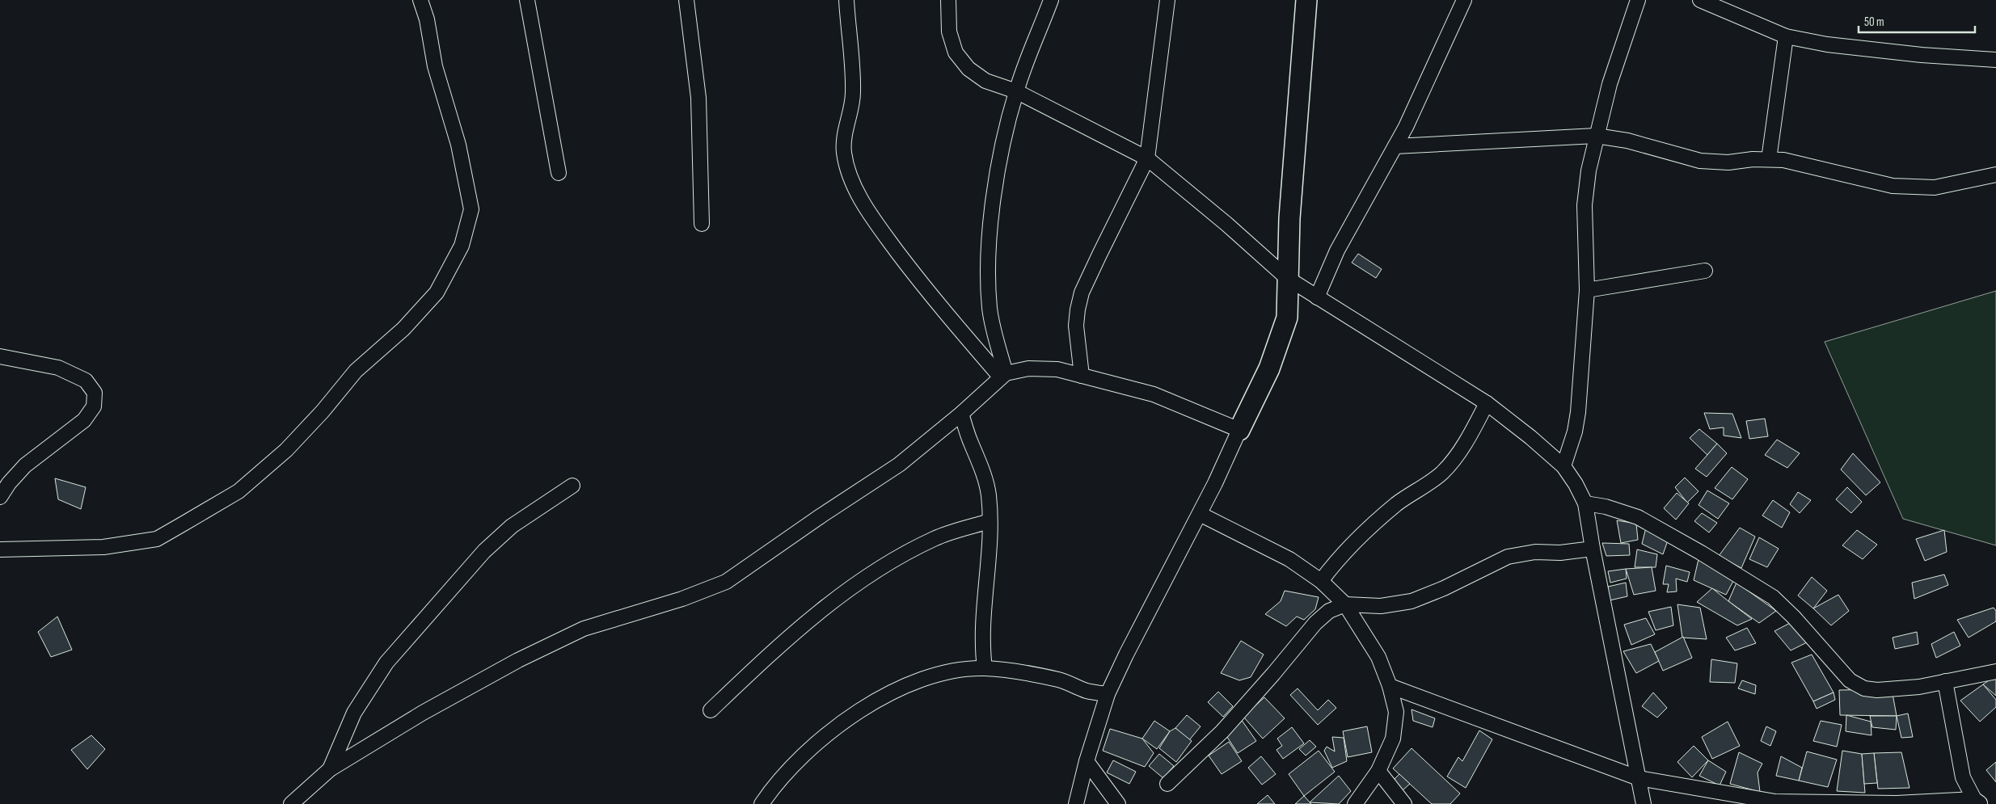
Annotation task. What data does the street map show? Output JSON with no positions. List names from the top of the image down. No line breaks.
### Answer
{"scale_bar":"50 m"}
